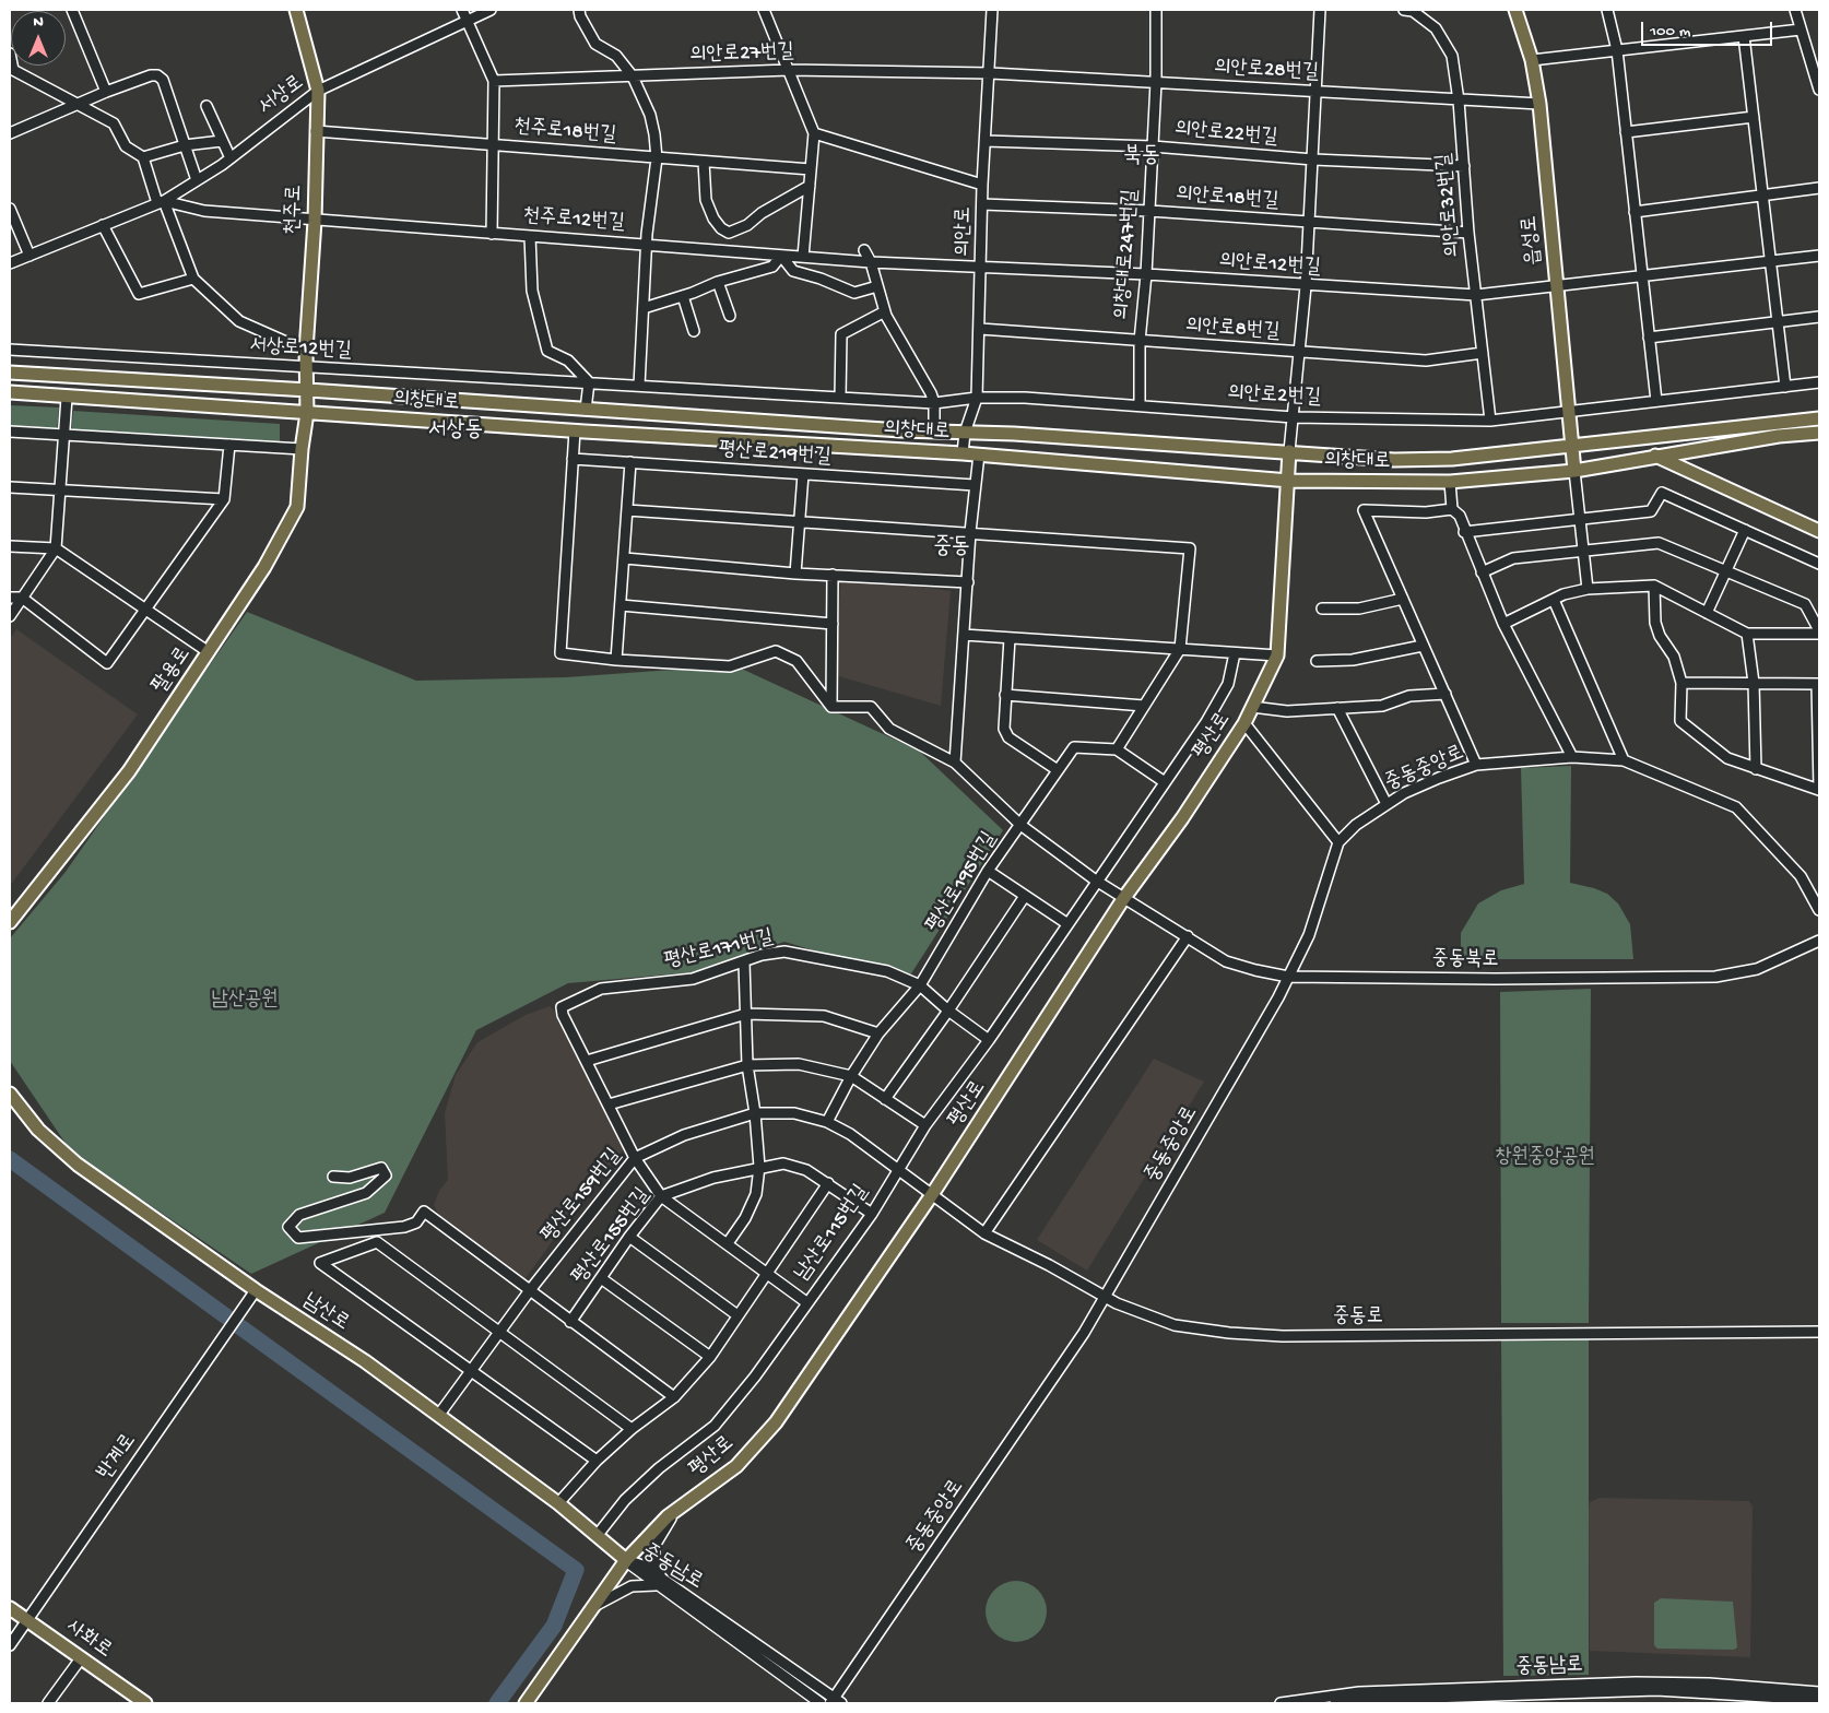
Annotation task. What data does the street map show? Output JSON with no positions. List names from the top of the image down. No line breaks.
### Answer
{"streets":{"main road":["천주로","읍성로","의창대로","팔용로","평산로","남산로","사화로"],"street":["의안로27번길","의안로28번길","서상로","천주로18번길","의안로22번길","의안로18번길","의안로32번길","천주로12번길","의안로","의창대로247번길","의안로12번길","의안로8번길","서상로12번길","의안로2번길","평산로219번길","중동중앙로","평산로195번길","평산로171번길","중동북로","평산로159번길","남산로115번길","평산로155번길","중동로","반계로","중동남로"]},"crossings":[["의안로27번길","의안로28번길"],["의안로27번길","의안로"],["의안로28번길","의안로32번길"],["의안로28번길","의안로"],["의안로28번길","읍성로"],["의안로28번길","의창대로247번길"],["서상로","천주로"],["서상로","천주로12번길"],["천주로18번길","천주로"],["의안로22번길","의안로32번길"],["의안로22번길","의안로"],["의안로22번길","의창대로247번길"],["의안로18번길","의안로32번길"],["의안로18번길","의안로"],["의안로18번길","의창대로247번길"],["의안로32번길","의안로12번길"],["의안로32번길","의안로8번길"],["의안로32번길","의안로2번길"],["천주로","천주로12번길"],["천주로","서상로12번길"],["천주로","의창대로"],["천주로","팔용로"],["천주로12번길","의안로"],["천주로12번길","의안로12번길"],["의안로","의안로12번길"],["의안로","의안로8번길"],["의안로","서상로12번길"],["의안로","의안로2번길"],["의안로","의창대로"],["읍성로","의안로12번길"],["읍성로","의안로2번길"],["읍성로","의창대로"],["의창대로247번길","의안로12번길"],["의창대로247번길","의안로8번길"],["의창대로247번길","의안로2번길"],["서상로12번길","의안로2번길"],["의창대로","팔용로"],["의창대로","평산로"],["평산로","중동북로"],["평산로","평산로159번길"],["평산로","남산로"],["평산로","중동로"],["평산로","중동남로"],["중동중앙로","중동북로"],["중동중앙로","중동로"],["중동중앙로","중동남로"],["평산로195번길","평산로171번길"],["평산로195번길","중동북로"],["평산로195번길","평산로159번길"],["평산로171번길","남산로115번길"],["중동북로","남산로115번길"],["평산로159번길","남산로115번길"],["평산로159번길","남산로"],["평산로159번길","중동로"],["남산로115번길","평산로155번길"],["남산로115번길","남산로"],["남산로","반계로"],["남산로","중동남로"],["반계로","사화로"]],"districts":["북동","서상동","중동"],"parks":["남산공원","창원중앙공원"],"scale_bar":"100 m","north":"top"}
